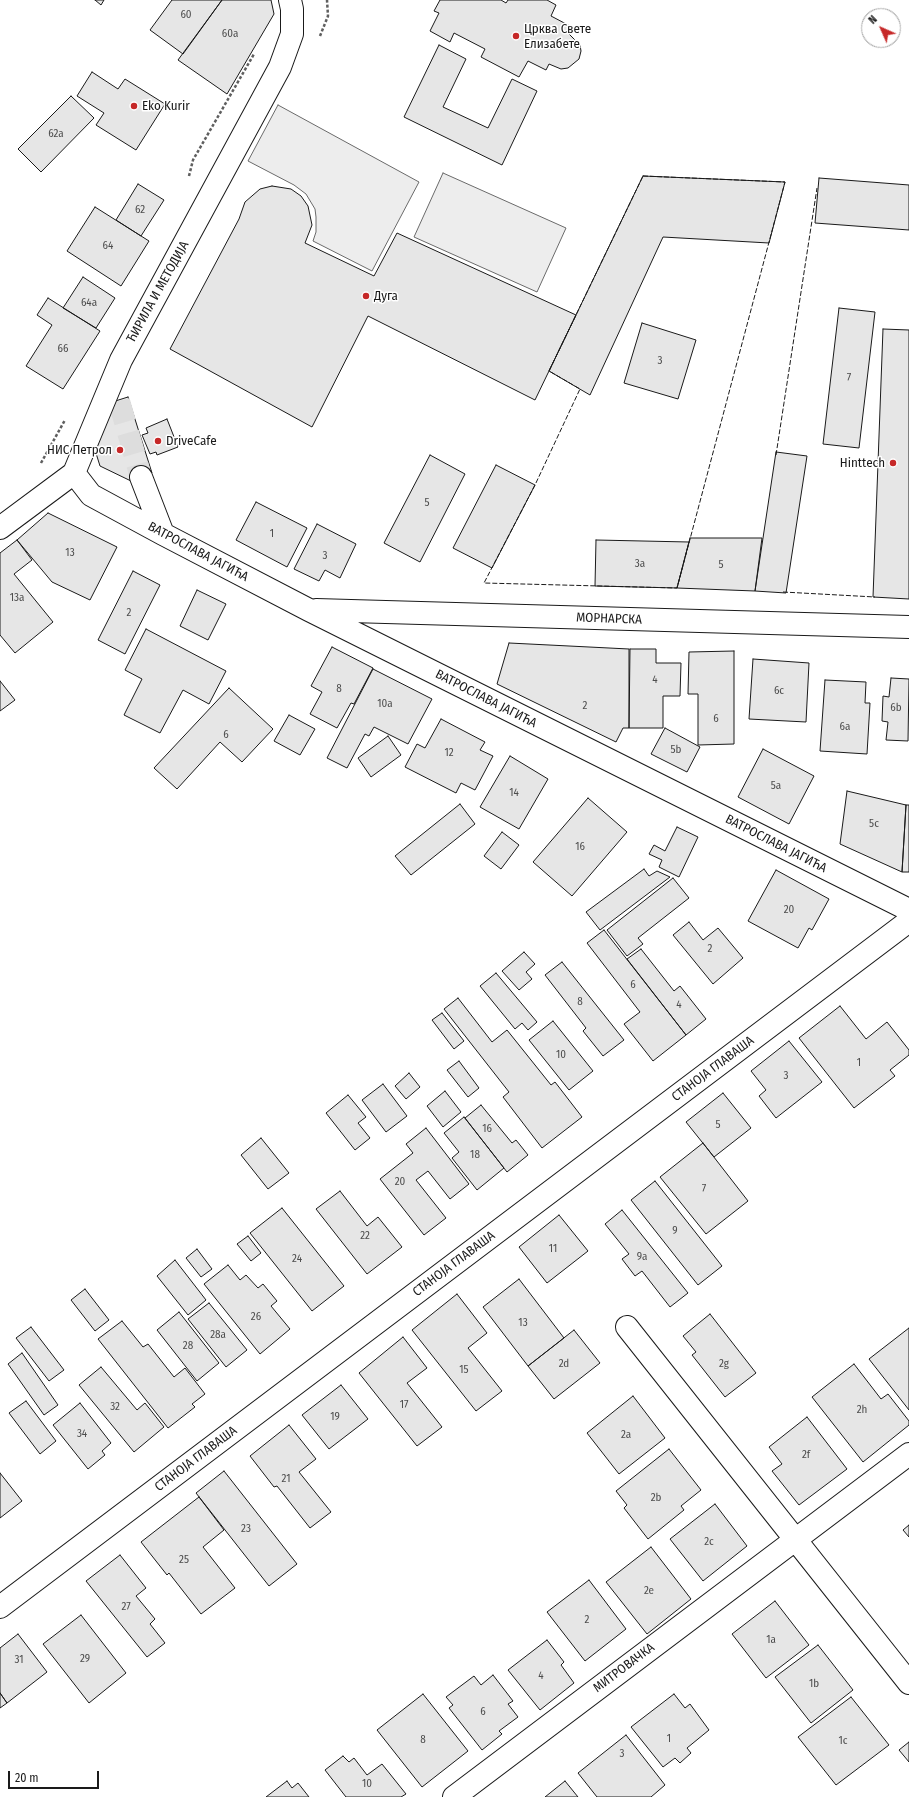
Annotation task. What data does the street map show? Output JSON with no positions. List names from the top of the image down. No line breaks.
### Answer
{"streets":{"street":["ЋИРИЛА И МЕТОДИЈА","ВАТРОСЛАВА ЈАГИЋА","МОРНАРСКА","СТАНОЈА ГЛАВАША","МИТРОВАЧКА"]},"crossings":[["ЋИРИЛА И МЕТОДИЈА","ВАТРОСЛАВА ЈАГИЋА"],["ВАТРОСЛАВА ЈАГИЋА","МОРНАРСКА"]],"places":["Црква Свете Елизабете","Eko Kurir","Дуга","DriveCafe","НИС Петрол","Hinttech"],"house_numbers":["60","60a","62a","62","64","64a","66","3","7","5","1","13","3","3a","5","13a","2","4","8","6c","10a","2","6b","6","6a","6","5b","12","5a","14","5c","16","20","2","6","8","4","10","1","3","5","16","18","20","7","9","22","11","9a","24","26","13","28a","28","2d","2g","15","17","32","2h","19","34","2a","2f","21","2b","23","2c","25","2e","27","2","1a","29","31","4","1b","6","1","8","1c","3","10"],"scale_bar":"20 m","north":"top left"}
